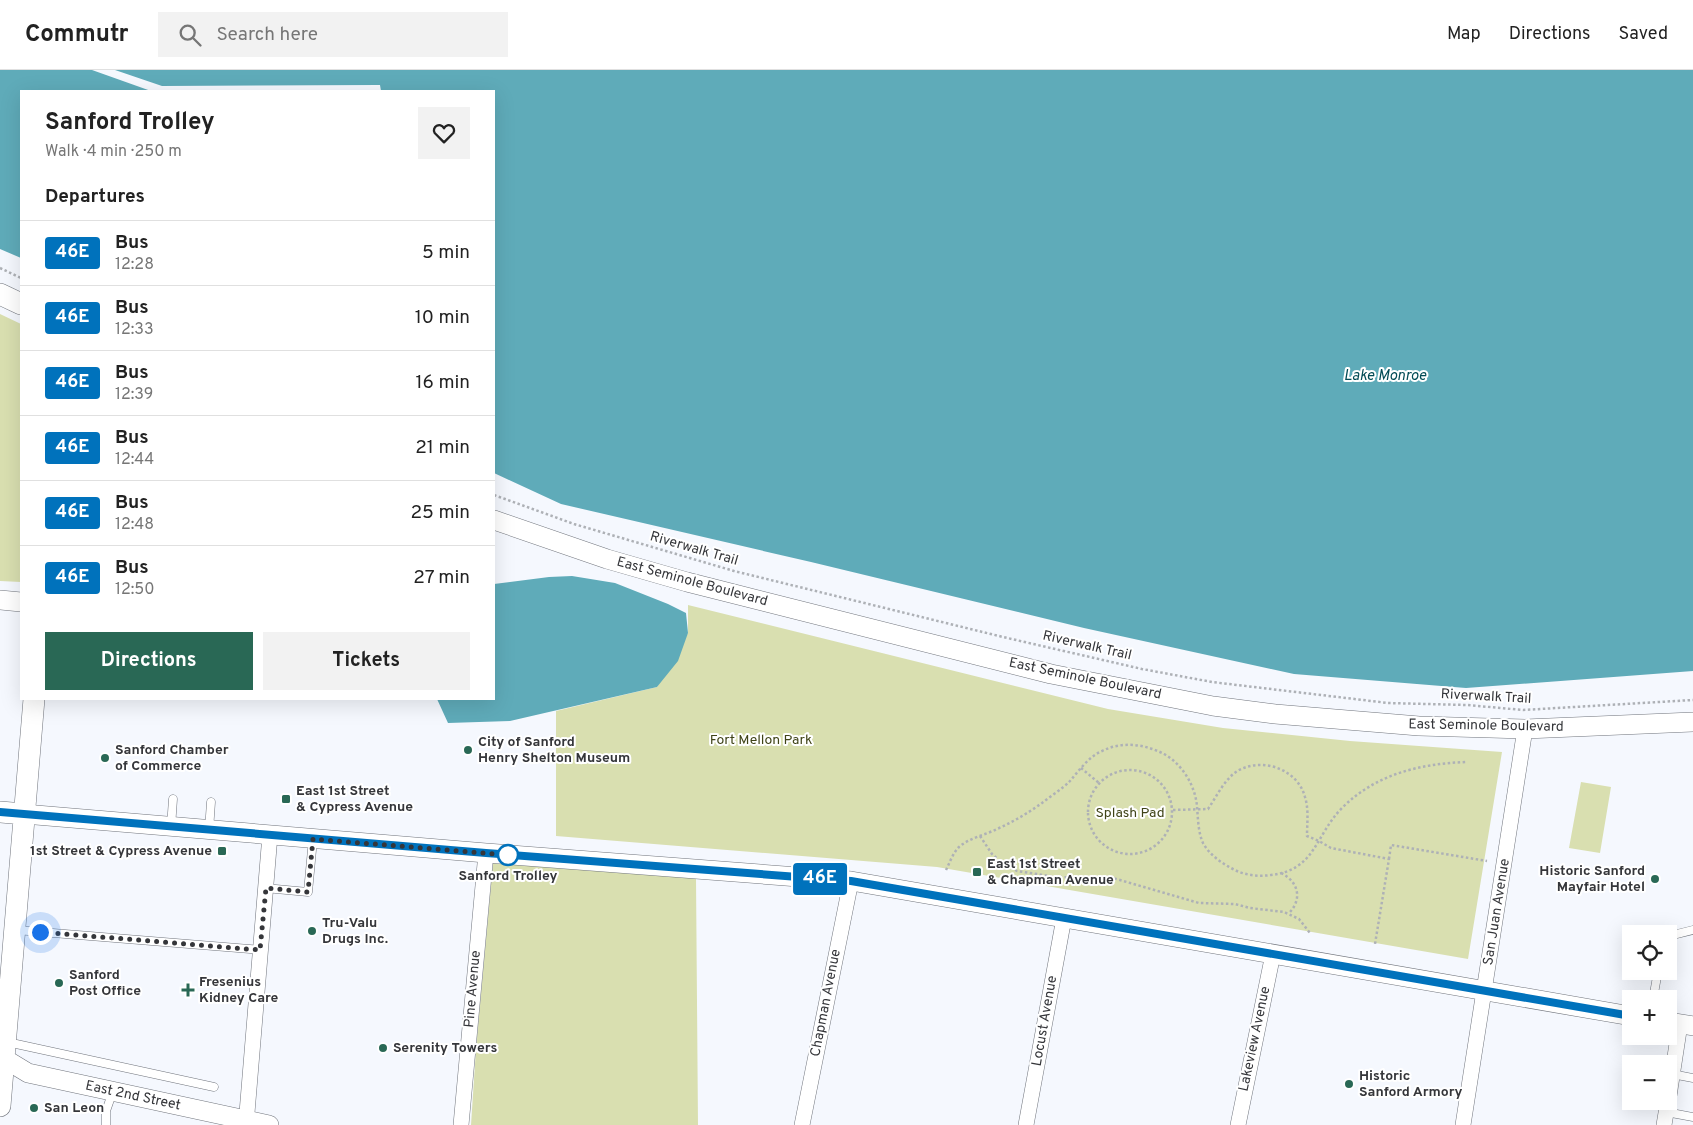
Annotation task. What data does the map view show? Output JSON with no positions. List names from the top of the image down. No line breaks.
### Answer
{"streets":{"street":["East Seminole Boulevard","San Juan Avenue","Pine Avenue","Chapman Avenue","Locust Avenue","Lakeview Avenue","East 2nd Street"],"path":["Riverwalk Trail"]},"crossings":[["East Seminole Boulevard","San Juan Avenue"]],"water":["Lake Monroe"],"parks":["Fort Mellon Park","Splash Pad"],"places":{"other":["City of Sanford Henry Shelton Museum","Sanford Chamber of Commerce","Sanford Trolley","Historic Sanford Mayfair Hotel","Tru-Valu Drugs Inc.","Sanford Post Office","Serenity Towers","Historic Sanford Armory","San Leon"],"transit":["East 1st Street & Cypress Avenue","1st Street & Cypress Avenue","East 1st Street & Chapman Avenue"],"health":["Fresenius Kidney Care"]},"lines":["bus line 46E"],"page":{"header":"Commutr","search":"Search here","nav":["Map","Directions","Saved"],"on_map":"46E","heading":[["Sanford Trolley","Walk · 4 min · 250 m"],"Departures"],"list":[{"mark":"46E","name":"Bus","note":"12:28","value":"5 min"},{"mark":"46E","name":"Bus","note":"12:33","value":"10 min"},{"mark":"46E","name":"Bus","note":"12:39","value":"16 min"},{"mark":"46E","name":"Bus","note":"12:44","value":"21 min"},{"mark":"46E","name":"Bus","note":"12:48","value":"25 min"},{"mark":"46E","name":"Bus","note":"12:50","value":"27 min"}],"buttons":["Directions","Tickets"],"map_buttons":["+","−"]}}
